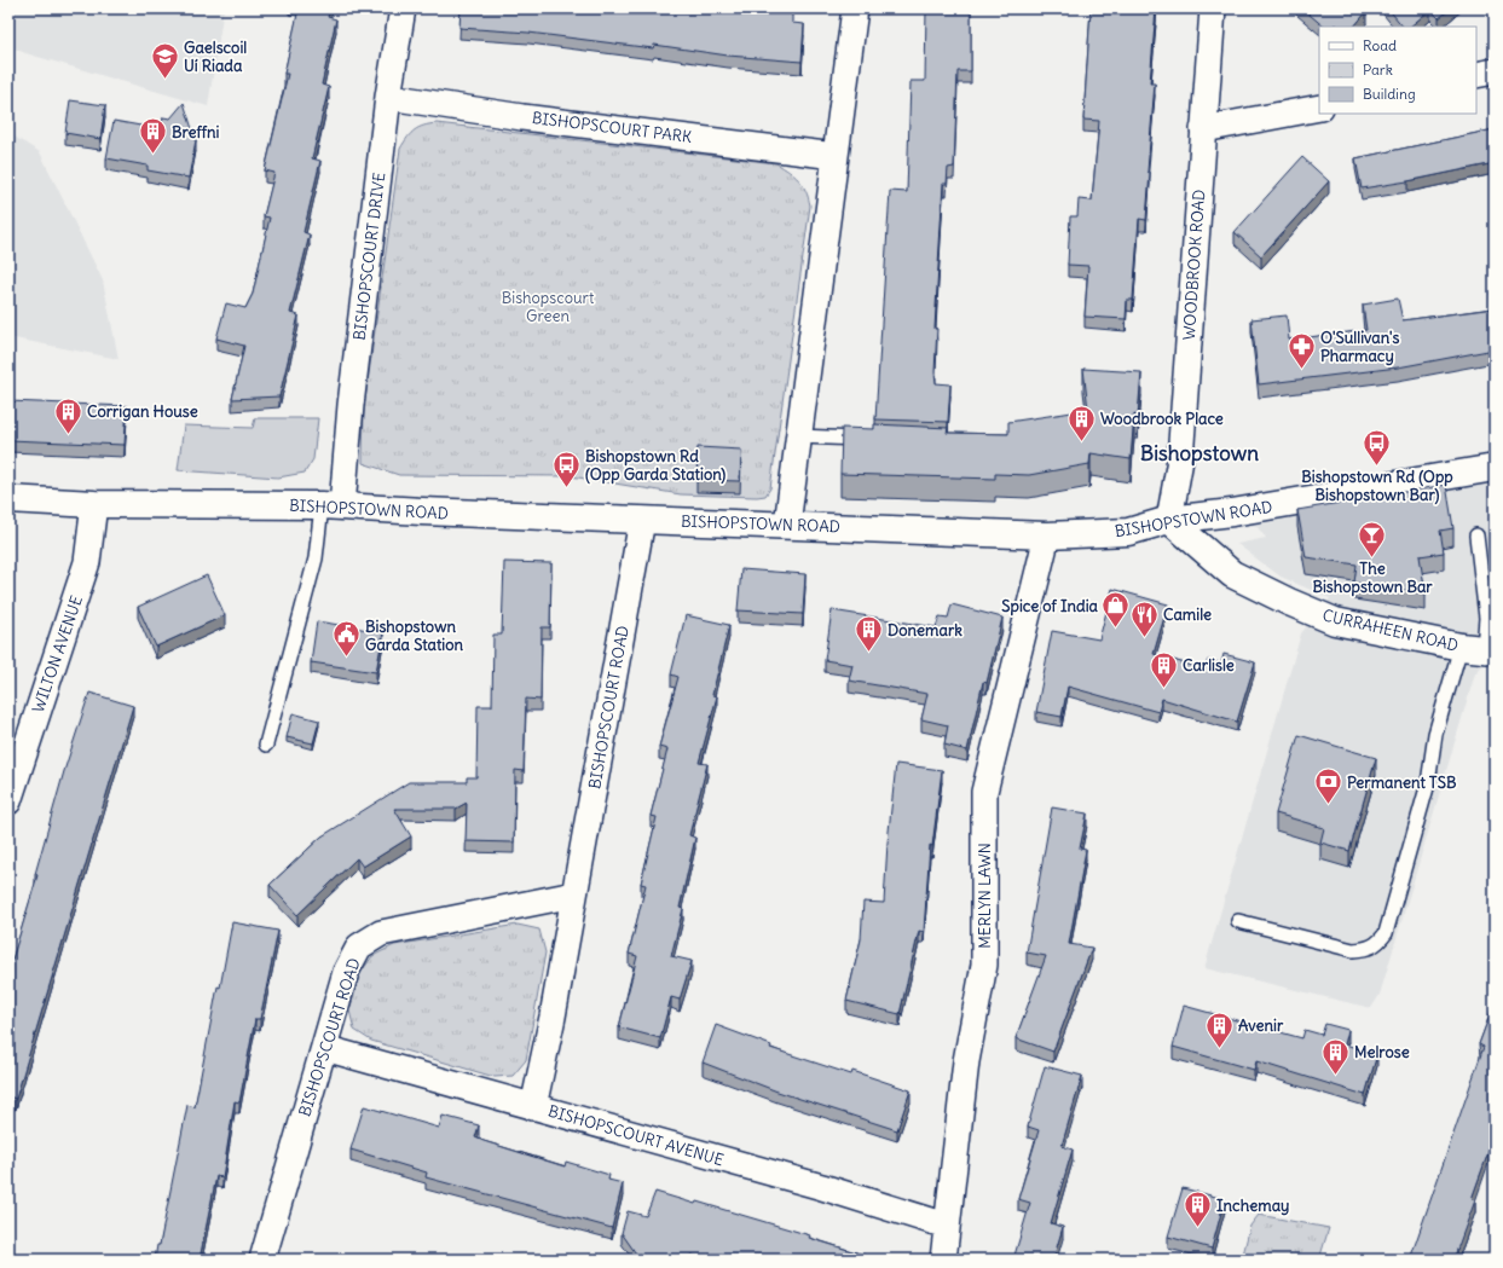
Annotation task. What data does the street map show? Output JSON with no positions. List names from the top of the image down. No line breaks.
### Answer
{"streets":{"main road":["BISHOPSTOWN ROAD","CURRAHEEN ROAD"],"street":["BISHOPSCOURT PARK","BISHOPSCOURT DRIVE","WOODBROOK ROAD","WILTON AVENUE","BISHOPSCOURT ROAD","MERLYN LAWN","BISHOPSCOURT AVENUE"]},"crossings":[["BISHOPSCOURT PARK","BISHOPSCOURT DRIVE"],["BISHOPSCOURT DRIVE","BISHOPSTOWN ROAD"],["WOODBROOK ROAD","BISHOPSTOWN ROAD"],["WOODBROOK ROAD","CURRAHEEN ROAD"],["BISHOPSTOWN ROAD","CURRAHEEN ROAD"],["BISHOPSTOWN ROAD","WILTON AVENUE"],["BISHOPSTOWN ROAD","BISHOPSCOURT ROAD"],["BISHOPSTOWN ROAD","MERLYN LAWN"],["BISHOPSCOURT ROAD","BISHOPSCOURT AVENUE"],["MERLYN LAWN","BISHOPSCOURT AVENUE"]],"districts":["Bishopstown"],"parks":["Bishopscourt Green"],"places":{"school or university":["Gaelscoil Uí Riada"],"building":["Breffni","Corrigan House","Woodbrook Place","Donemark","Carlisle","Avenir","Melrose","Inchemay"],"pharmacy":["O'Sullivan's Pharmacy"],"bus stop":["Bishopstown Rd (Opp Bishopstown Bar)","Bishopstown Rd (Opp Garda Station)"],"bar":["The Bishopstown Bar"],"shop":["Spice of India"],"restaurant":["Camile"],"public building":["Bishopstown Garda Station"],"bank":["Permanent TSB"]},"legend":["Road","Park","Building"]}
